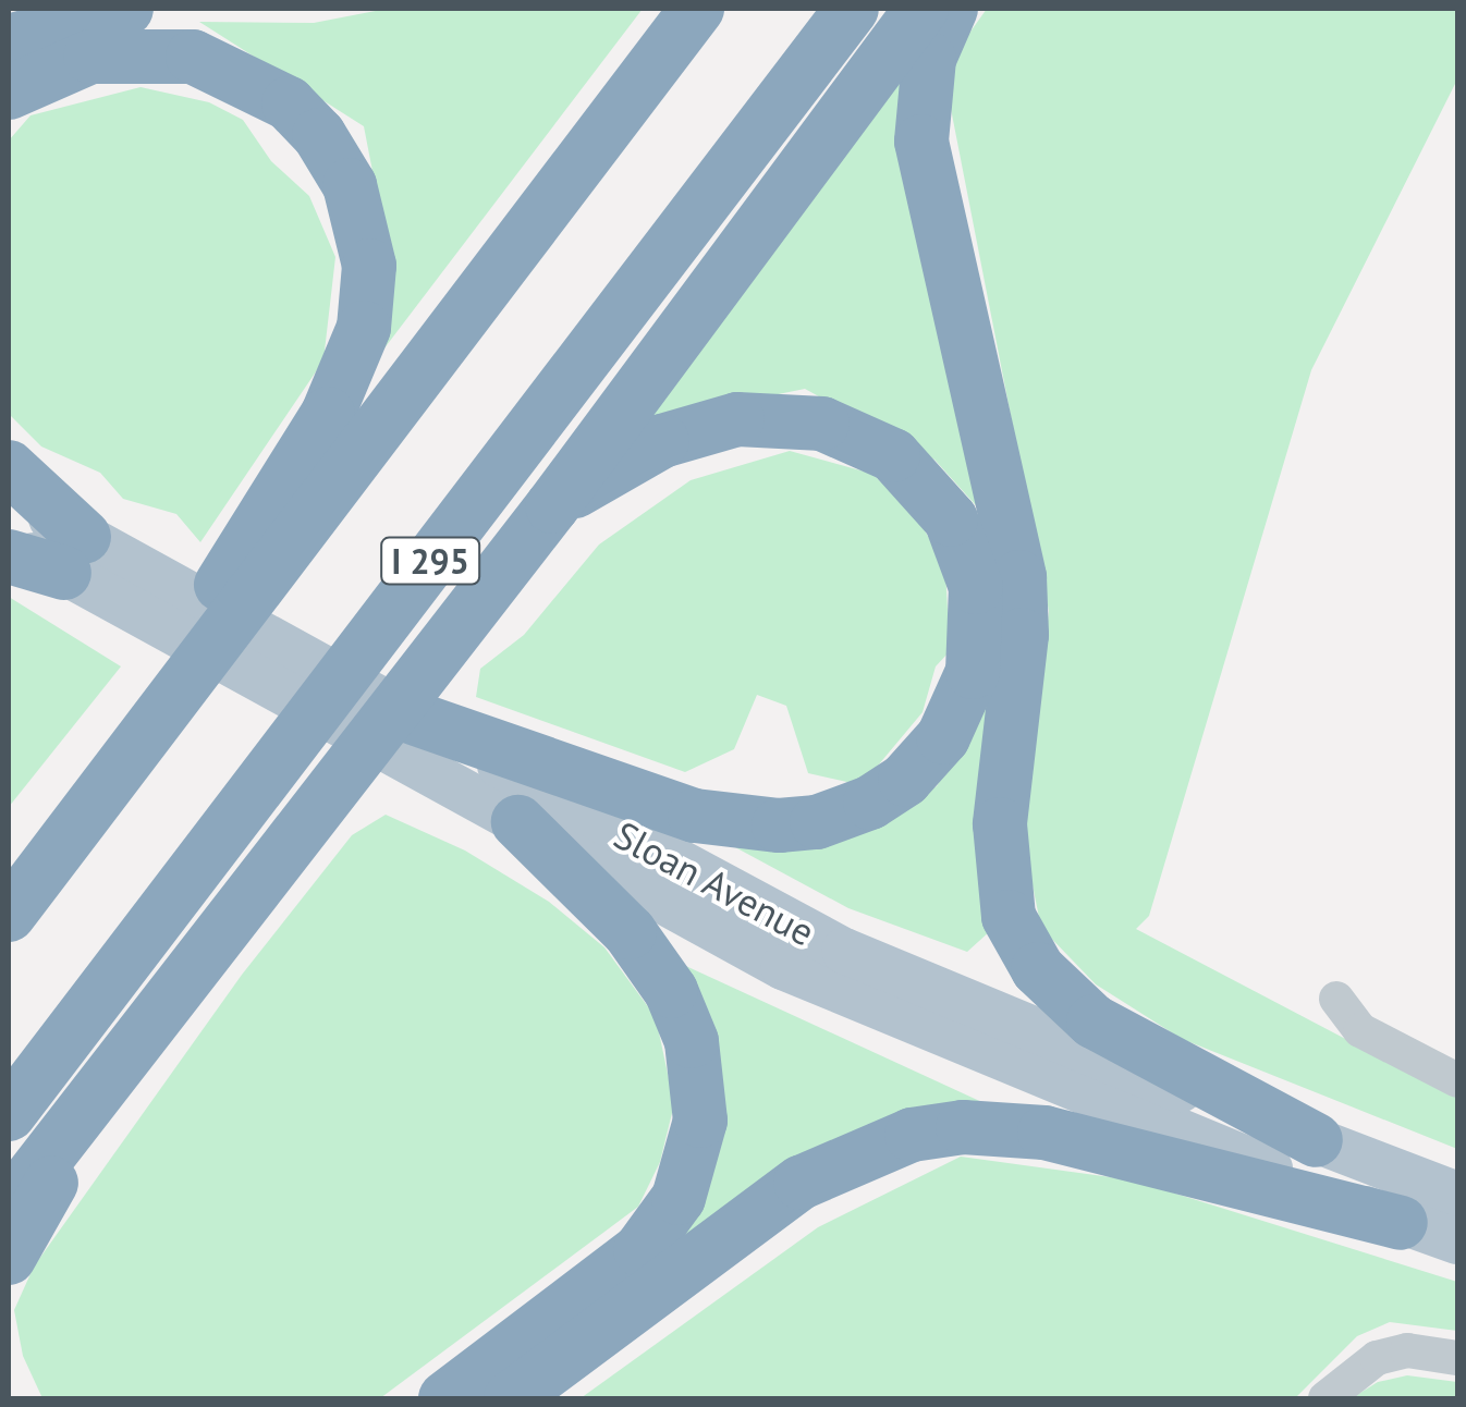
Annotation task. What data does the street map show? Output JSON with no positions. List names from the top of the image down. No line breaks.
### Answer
{"streets":{"highway":["I 295"],"main road":["Sloan Avenue"]}}
